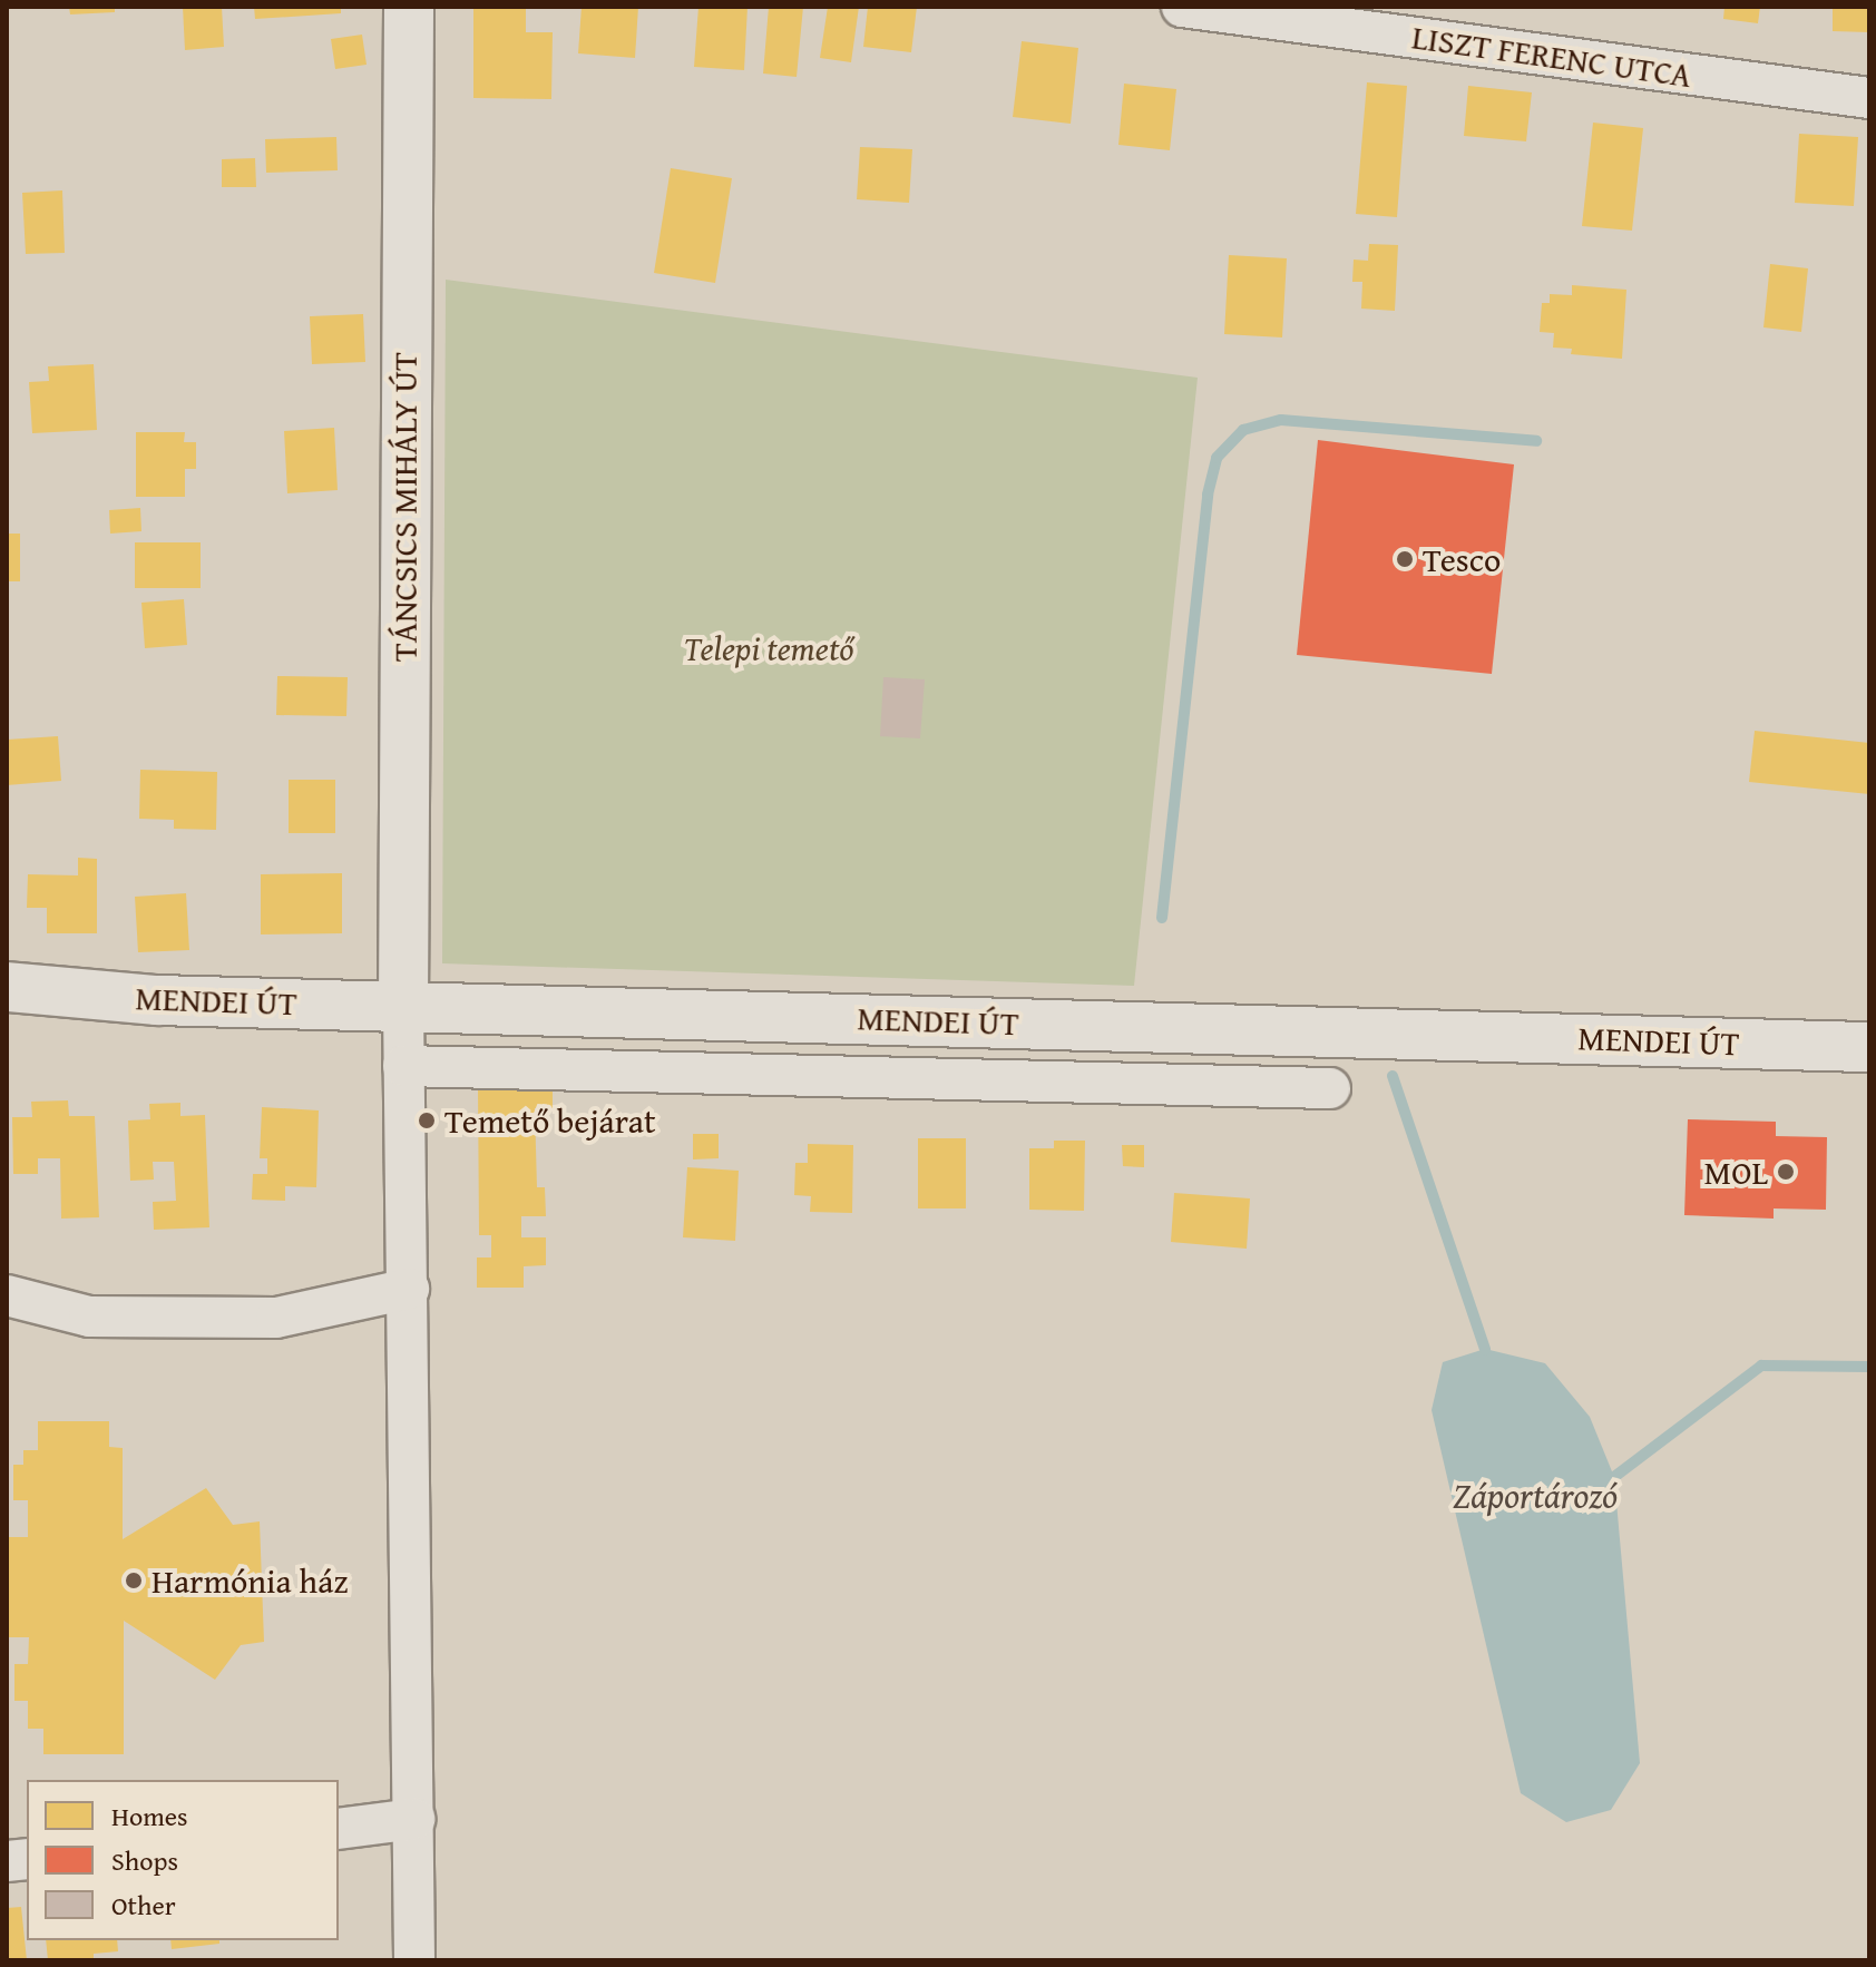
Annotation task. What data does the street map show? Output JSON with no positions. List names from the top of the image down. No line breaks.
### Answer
{"streets":{"main road":["TÁNCSICS MIHÁLY ÚT","MENDEI ÚT"],"street":["LISZT FERENC UTCA"]},"crossings":[["TÁNCSICS MIHÁLY ÚT","MENDEI ÚT"]],"water":["Záportározó"],"parks":["Telepi temető"],"places":["Tesco","Temető bejárat","MOL","Harmónia ház"],"legend":["Homes","Shops","Other"]}
